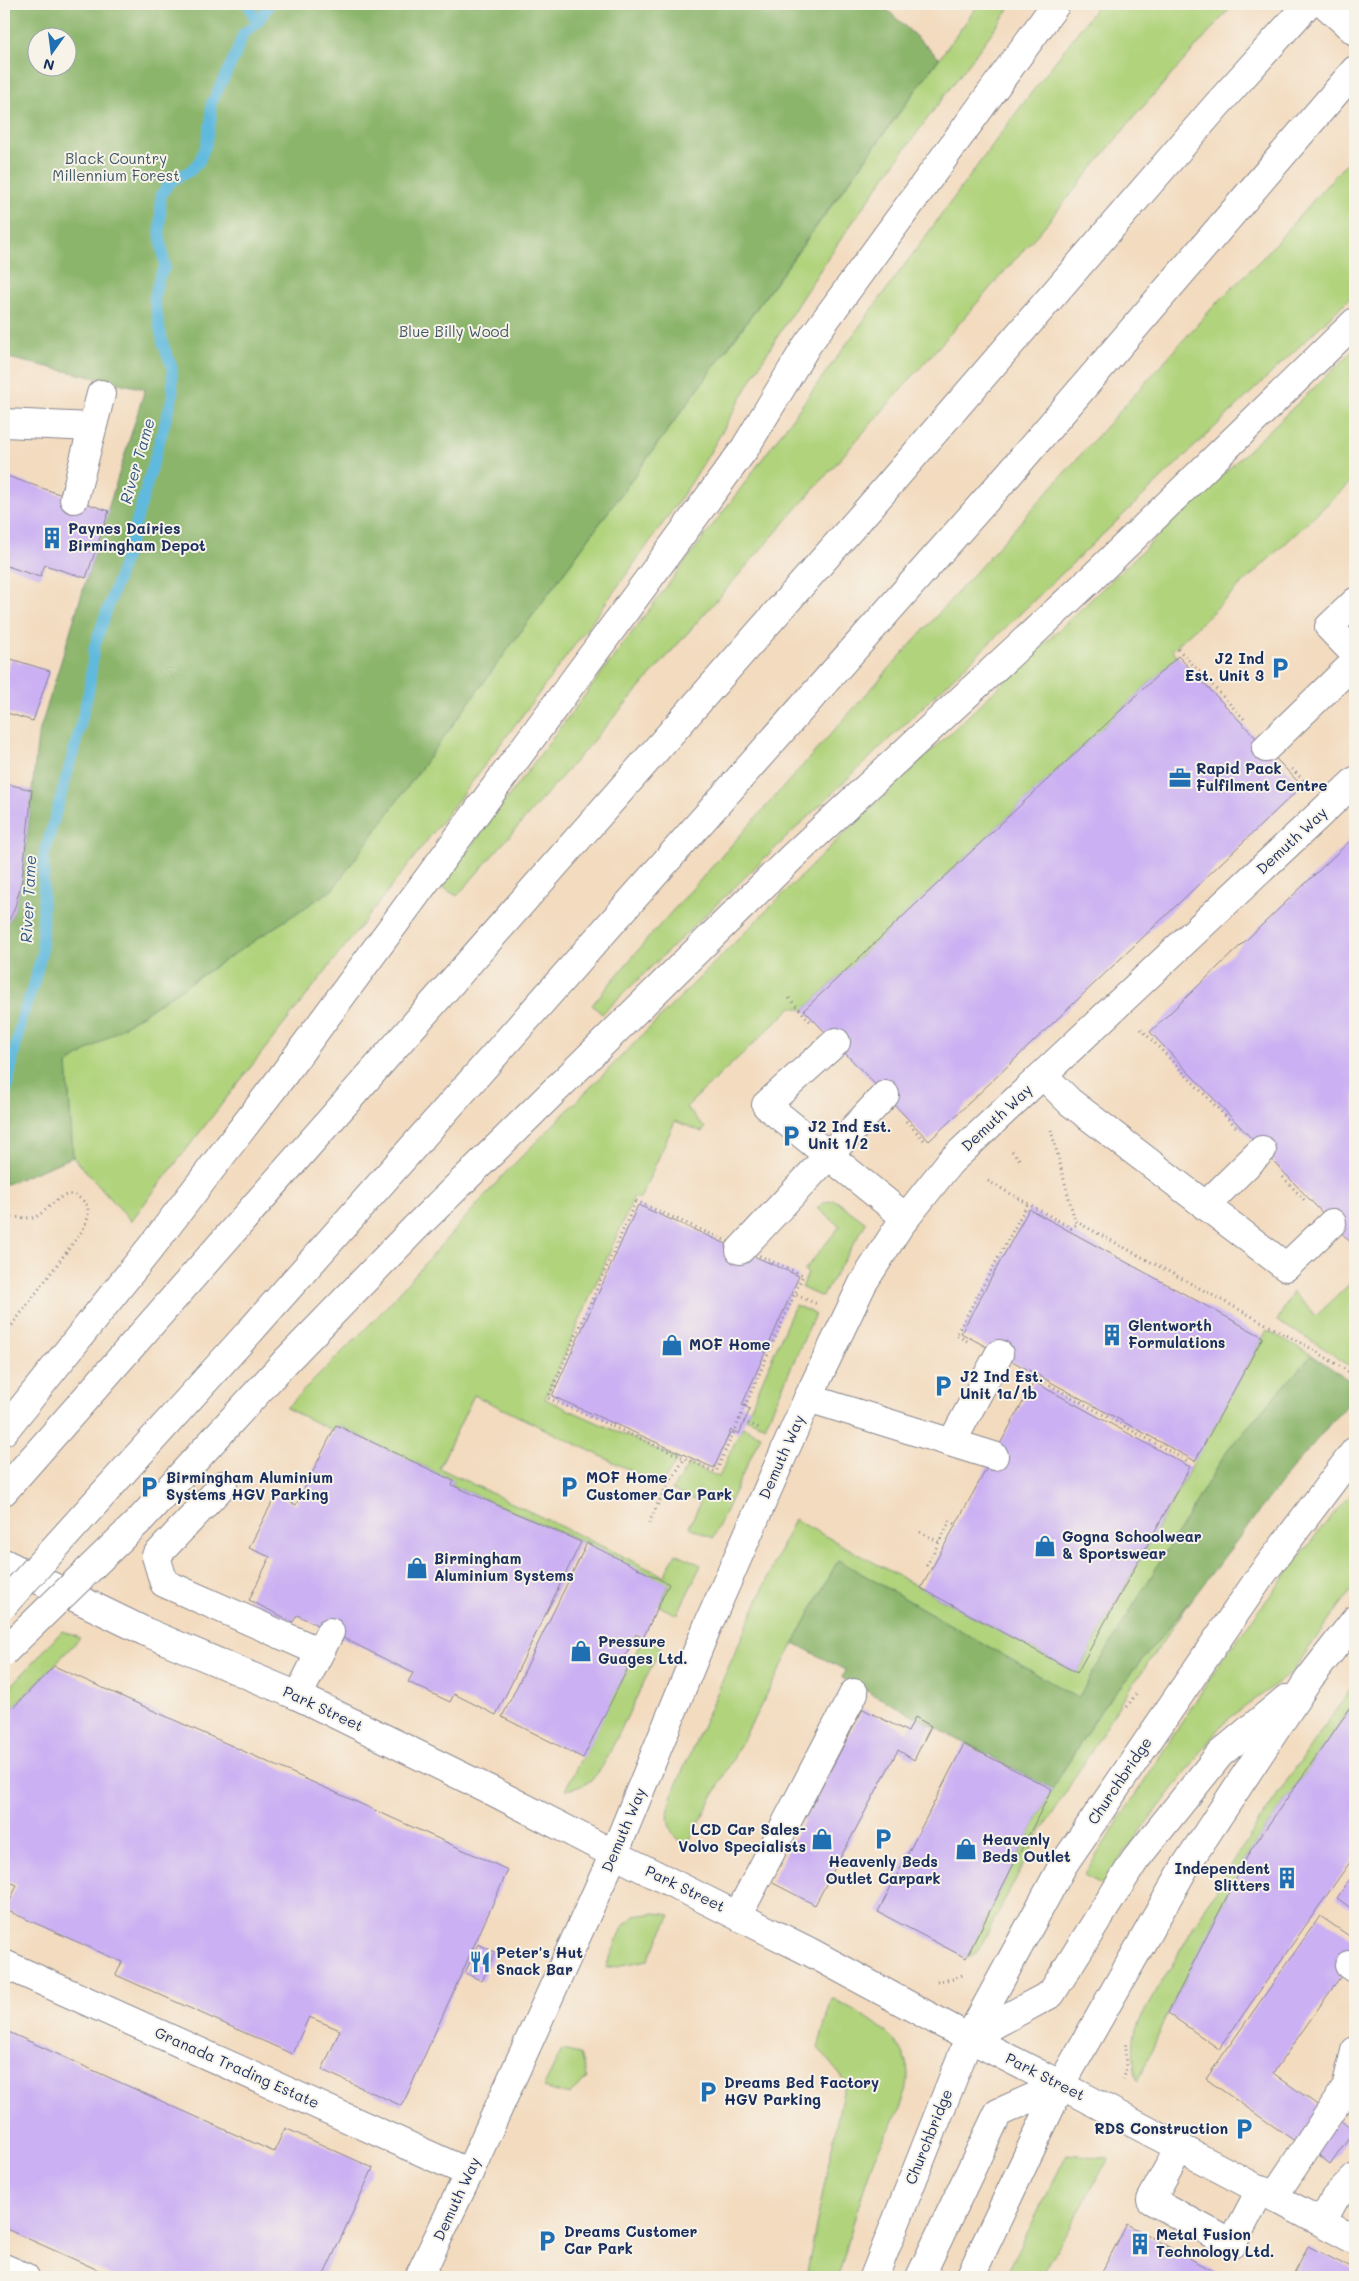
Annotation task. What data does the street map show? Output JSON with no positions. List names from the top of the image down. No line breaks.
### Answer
{"streets":{"main road":["Demuth Way","Park Street","Churchbridge","Granada Trading Estate"]},"crossings":[["Demuth Way","Park Street"],["Demuth Way","Granada Trading Estate"],["Park Street","Churchbridge"]],"water":["River Tame"],"parks":["Black Country Millennium Forest","Blue Billy Wood"],"places":{"building":["Paynes Dairies Birmingham Depot","Glentworth Formulations","Independent Slitters","Metal Fusion Technology Ltd."],"parking":["J2 Ind Est. Unit 3","J2 Ind Est. Unit 1/2","J2 Ind Est. Unit 1a/1b","Birmingham Aluminium Systems HGV Parking","MOF Home Customer Car Park","Heavenly Beds Outlet Carpark","Dreams Bed Factory HGV Parking","RDS Construction","Dreams Customer Car Park"],"office":["Rapid Pack Fulfilment Centre"],"shop":["MOF Home","Gogna Schoolwear & Sportswear","Birmingham Aluminium Systems","Pressure Guages Ltd.","LCD Car Sales- Volvo Specialists","Heavenly Beds Outlet"],"restaurant":["Peter's Hut Snack Bar"]},"north":"bottom"}
